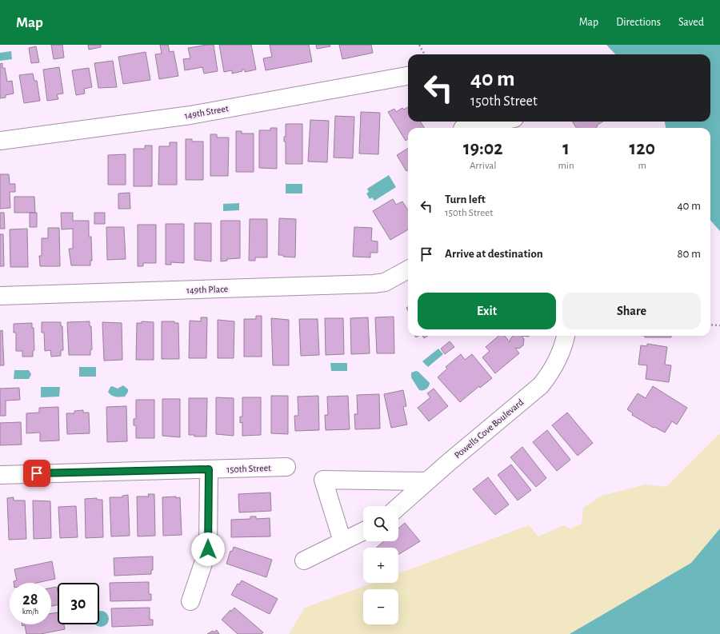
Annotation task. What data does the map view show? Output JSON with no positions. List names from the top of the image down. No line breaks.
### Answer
{"streets":{"street":["149th Street","149th Place","Powells Cove Boulevard","150th Street"]},"page":{"header":"Map","nav":["Map","Directions","Saved"],"turn":["40 m","150th Street"],"eta":["19:02","Arrival","1","min","120","m"],"list":[{"name":"Turn left","note":"150th Street","value":"40 m"},{"name":"Arrive at destination","value":"80 m"}],"buttons":["Exit","Share"],"map_buttons":["+","−"],"speed":"28 km/h","limit":"30"}}
